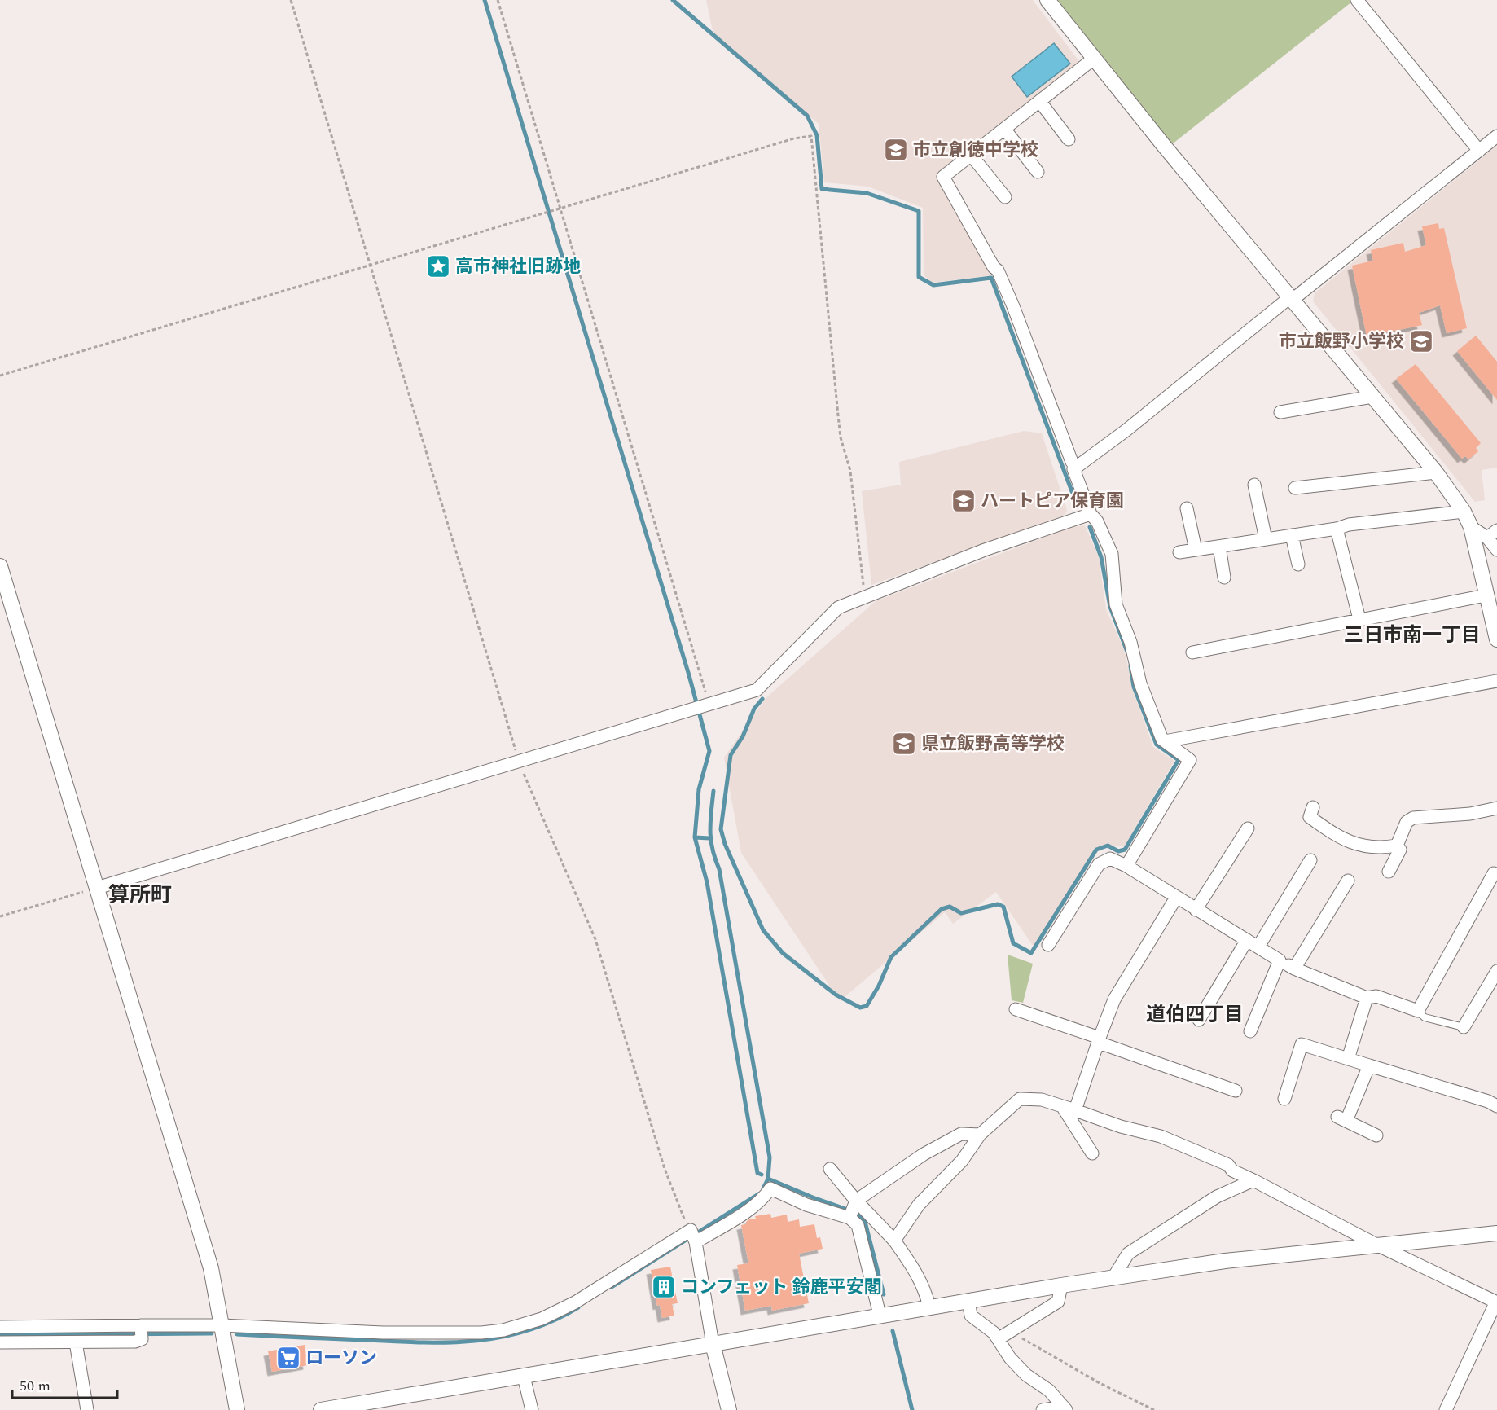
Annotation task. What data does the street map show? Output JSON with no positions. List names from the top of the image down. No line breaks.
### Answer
{"districts":["三日市南一丁目","算所町","道伯四丁目"],"places":{"school or university":["市立創徳中学校","市立飯野小学校","ハートピア保育園","県立飯野高等学校"],"place":["高市神社旧跡地"],"building":["コンフェット 鈴鹿平安閣"],"supermarket":["ローソン"]},"scale_bar":"50 m"}
